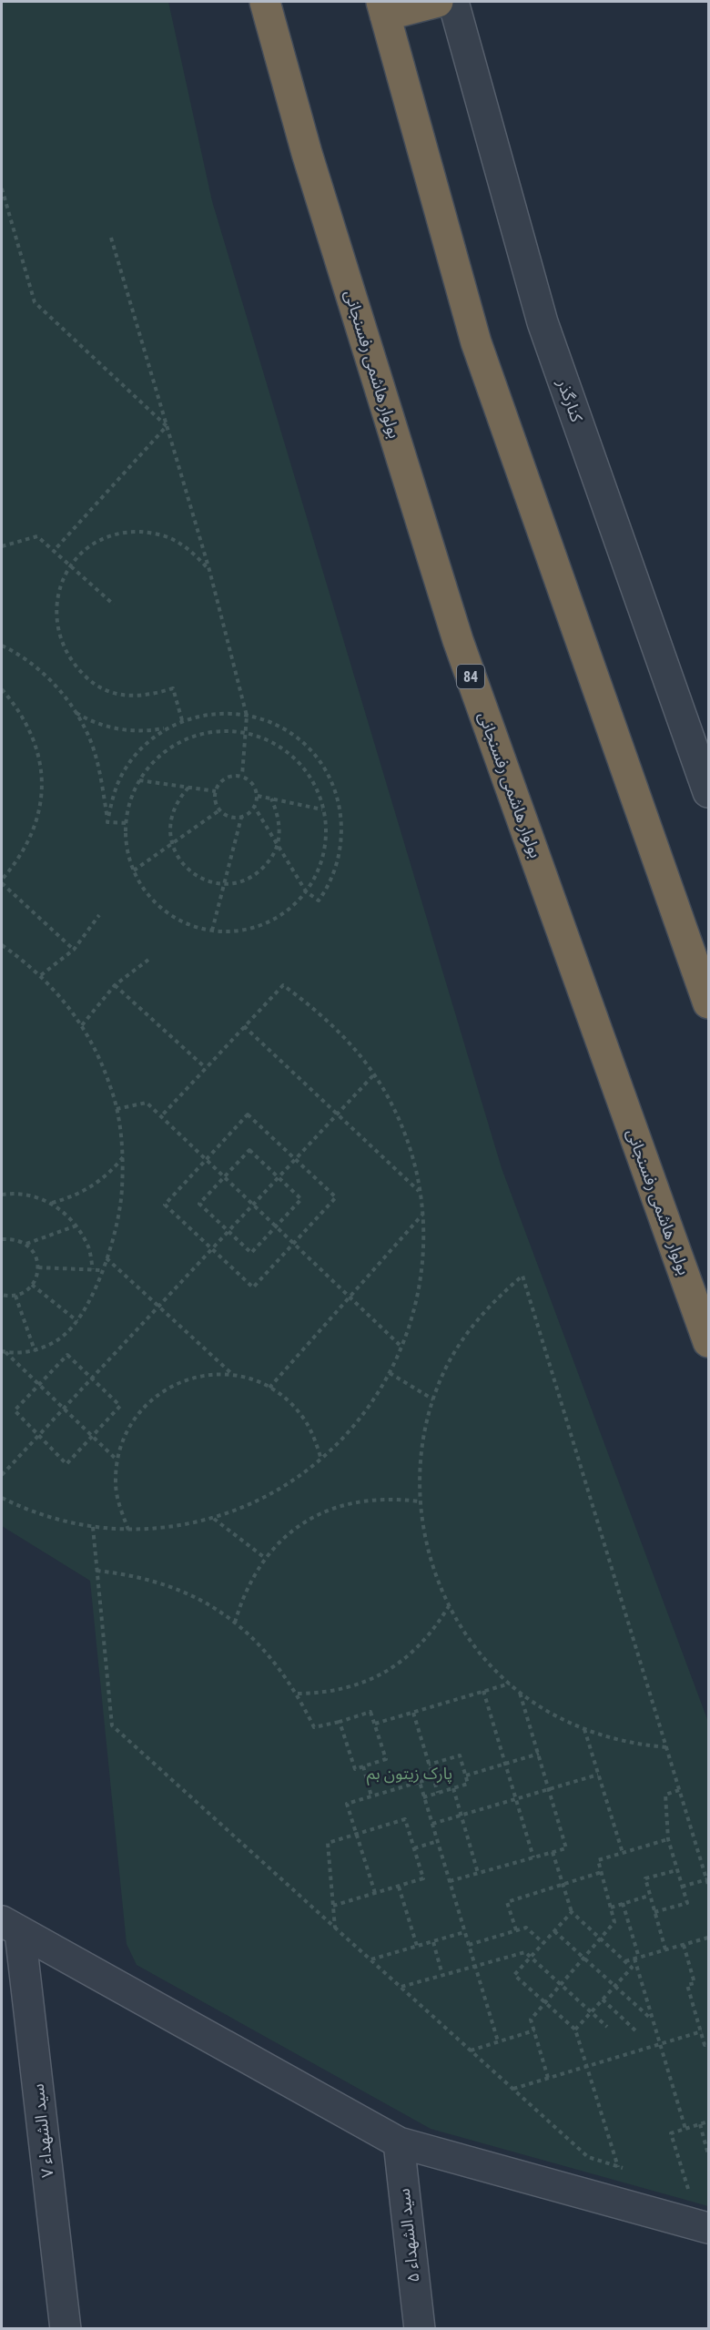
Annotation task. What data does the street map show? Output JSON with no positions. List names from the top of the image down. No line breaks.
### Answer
{"streets":{"highway":["بولوار هاشمی رفسنجانی","84"],"street":["کنارگذر","سید الشهداء ۷","سید الشهداء ۵"]},"parks":["پارک زیتون بم"]}
